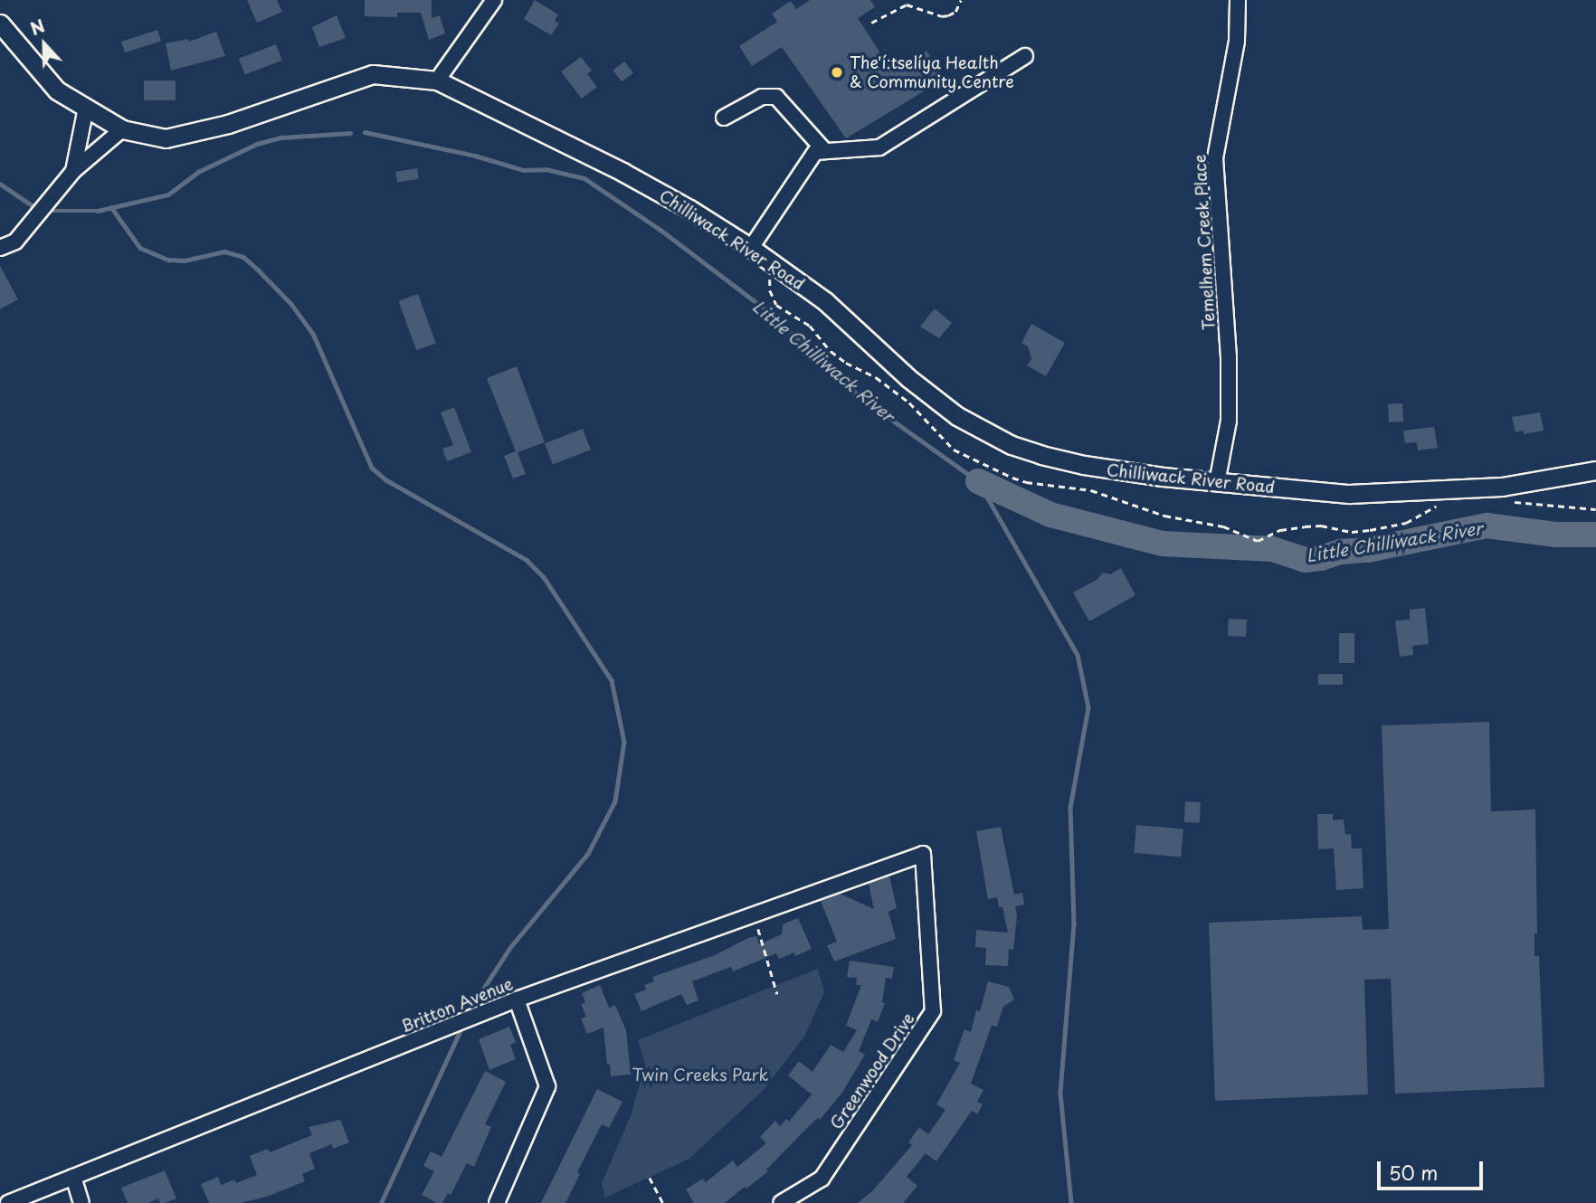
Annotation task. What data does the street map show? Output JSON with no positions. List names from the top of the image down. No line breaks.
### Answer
{"streets":{"main road":["Chilliwack River Road"],"street":["Temelhem Creek Place","Britton Avenue","Greenwood Drive"]},"crossings":[["Chilliwack River Road","Temelhem Creek Place"],["Britton Avenue","Greenwood Drive"]],"water":["Little Chilliwack River"],"parks":["Twin Creeks Park"],"places":["The'í:tselíya Health & Community Centre"],"scale_bar":"50 m","north":"top"}
